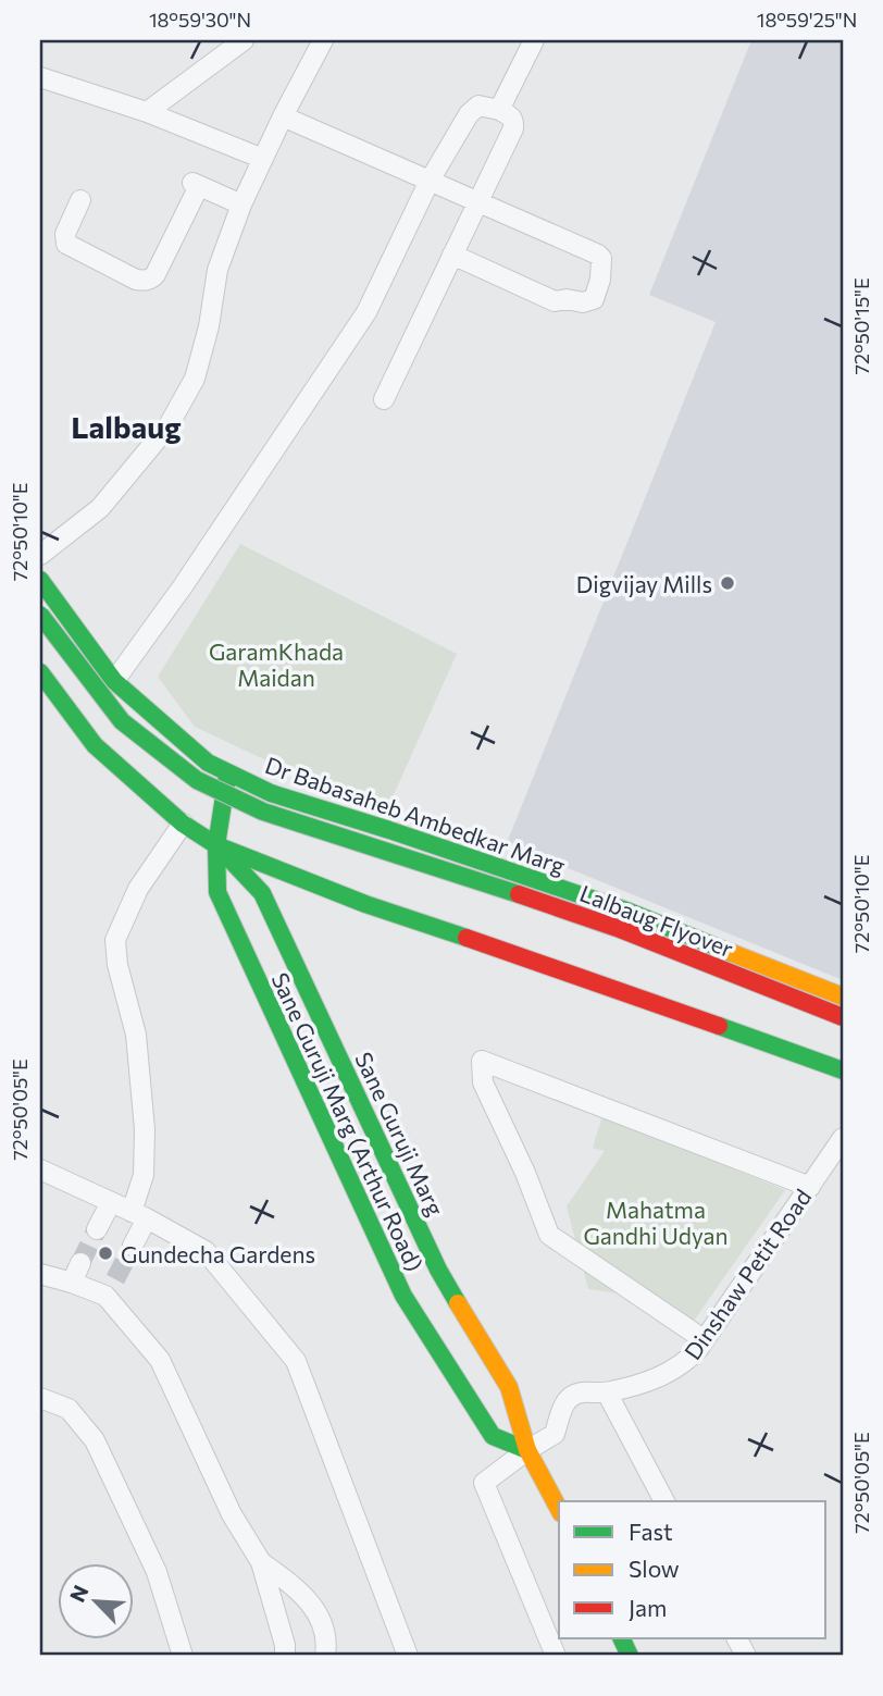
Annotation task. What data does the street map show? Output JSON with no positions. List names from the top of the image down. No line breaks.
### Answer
{"streets":{"main road":["Dr Babasaheb Ambedkar Marg","Lalbaug Flyover","Sane Guruji Marg (Arthur Road)","Sane Guruji Marg"],"street":["Dinshaw Petit Road"]},"crossings":[["Dr Babasaheb Ambedkar Marg","Sane Guruji Marg (Arthur Road)"],["Sane Guruji Marg (Arthur Road)","Sane Guruji Marg"],["Sane Guruji Marg (Arthur Road)","Dinshaw Petit Road"],["Sane Guruji Marg","Dinshaw Petit Road"]],"districts":["Lalbaug"],"parks":["GaramKhada Maidan","Mahatma Gandhi Udyan"],"places":["Digvijay Mills","Gundecha Gardens"],"legend":["Fast","Slow","Jam"],"north":"top left","coordinates":["18°59'30\"N","18°59'25\"N","72°50'15\"E","72°50'10\"E","72°50'05\"E"]}
